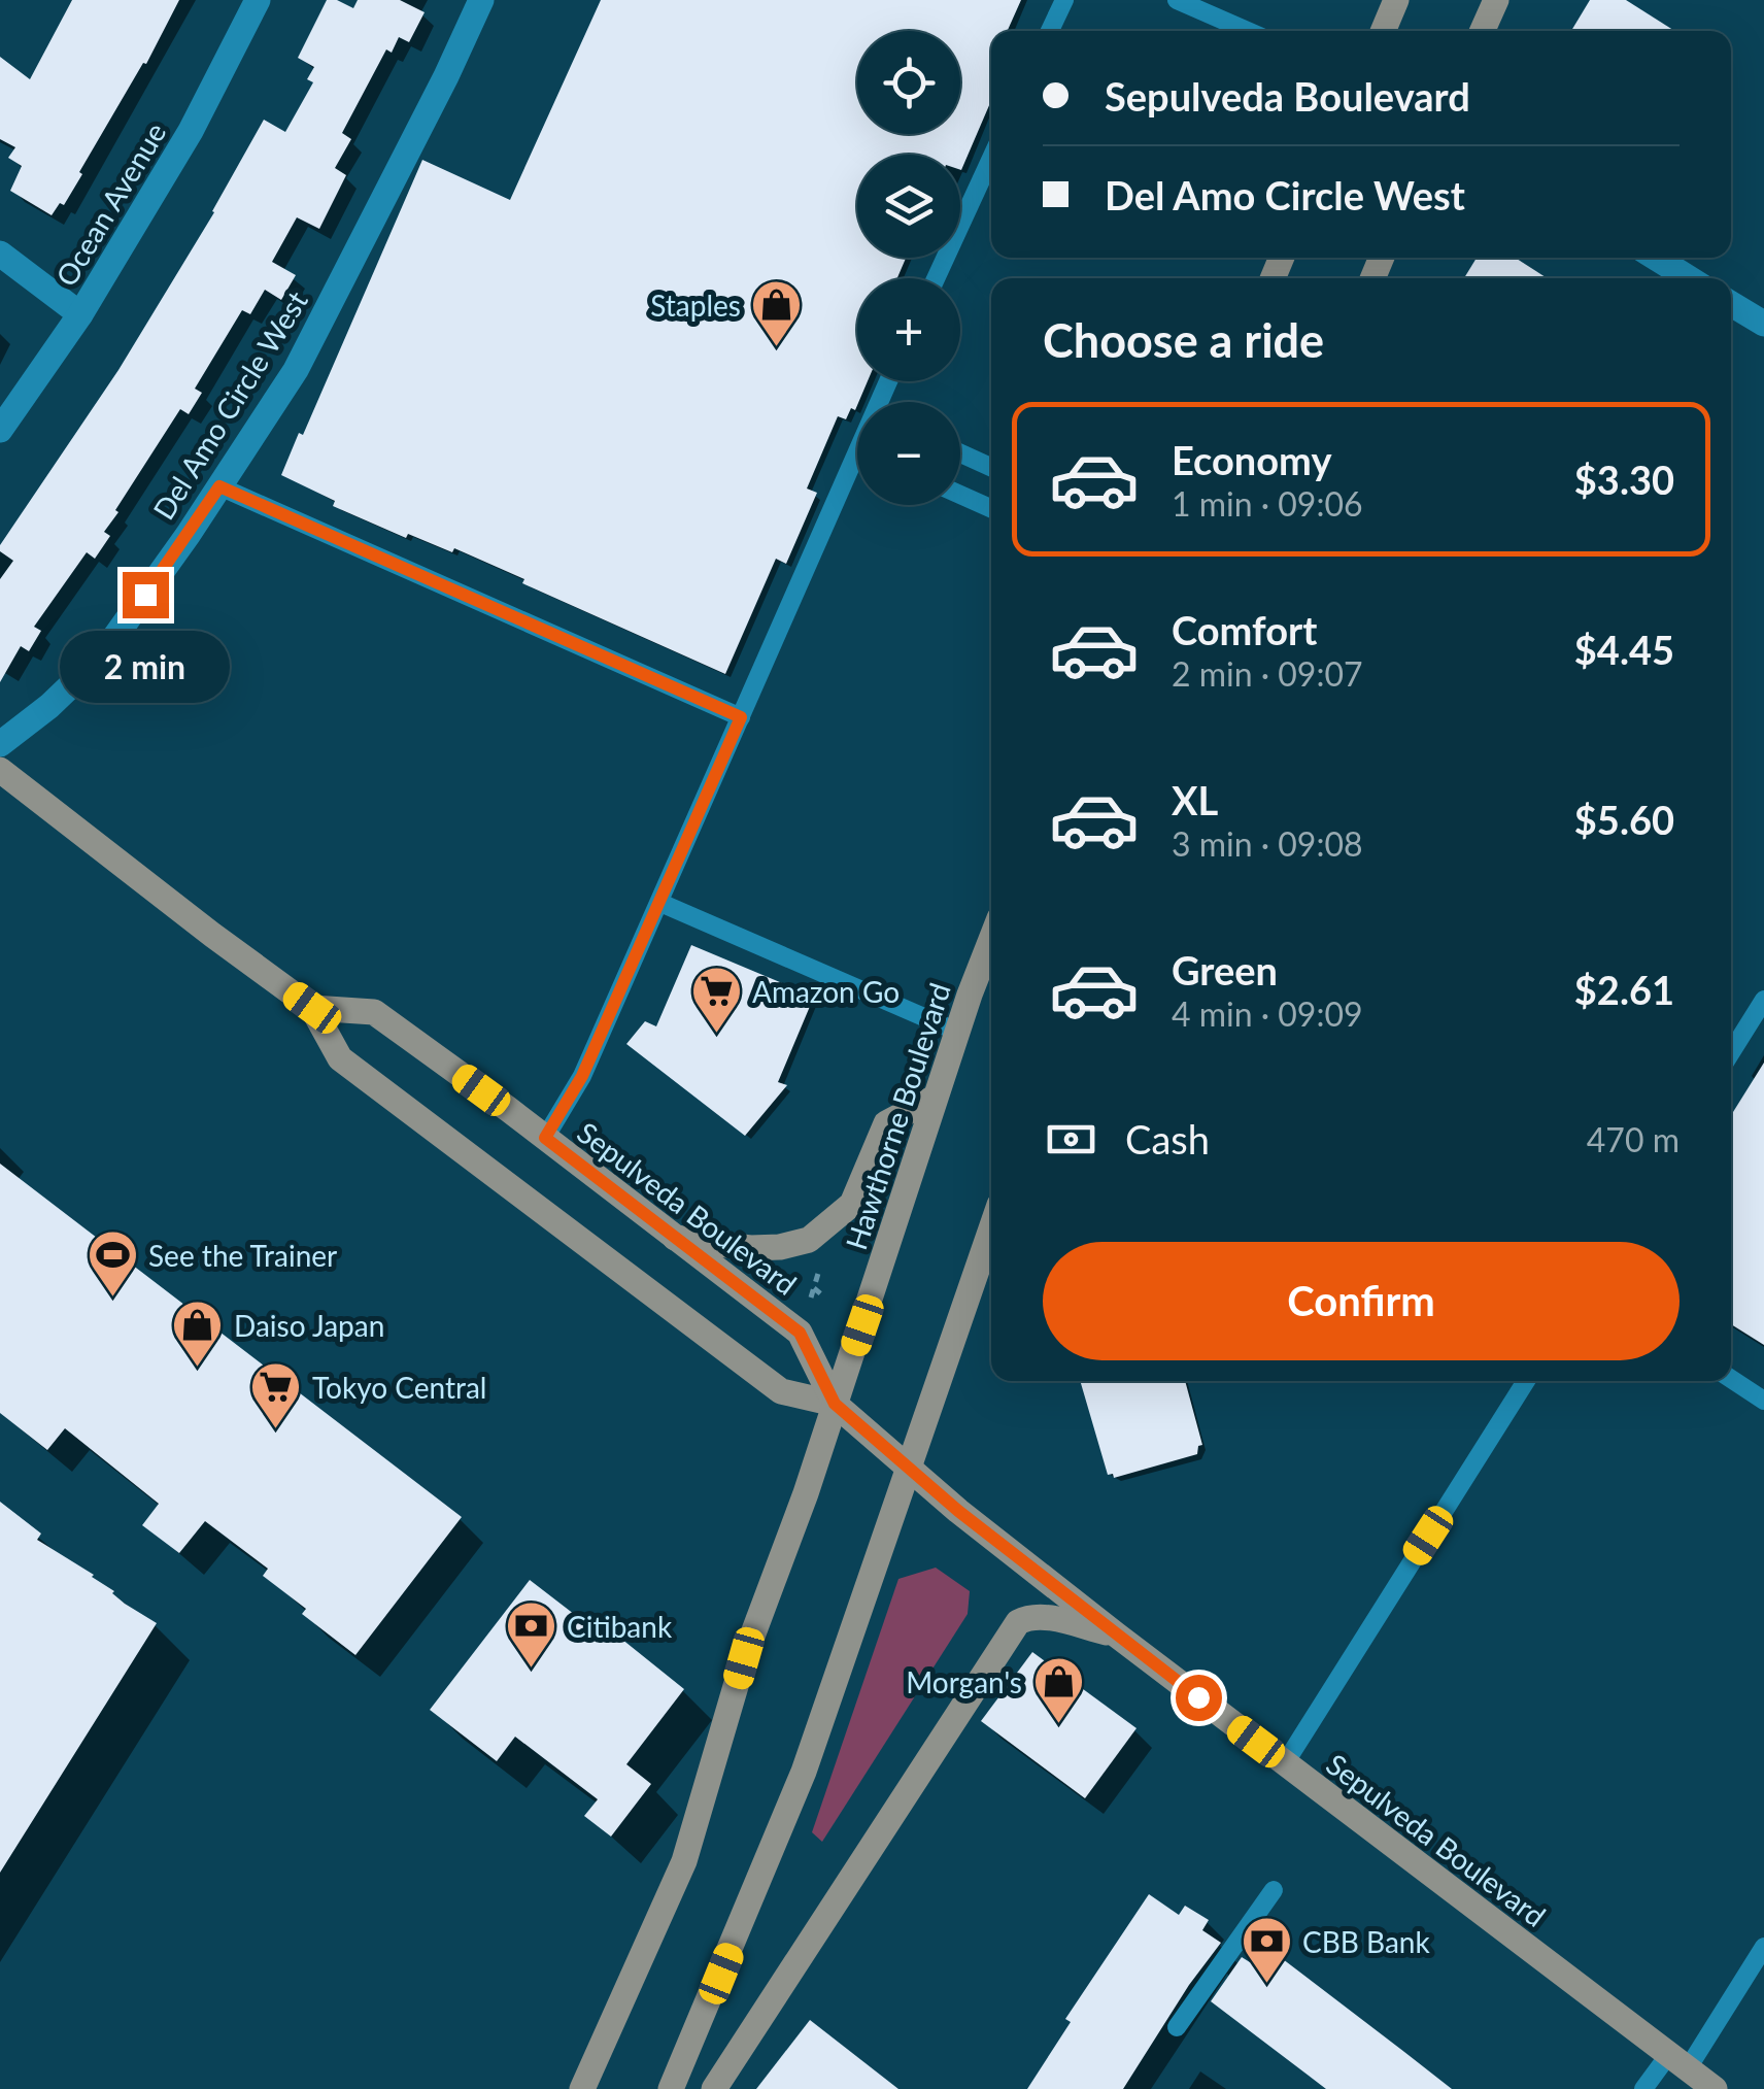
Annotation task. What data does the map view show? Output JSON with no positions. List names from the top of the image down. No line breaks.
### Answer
{"streets":{"main road":["Hawthorne Boulevard","Sepulveda Boulevard"],"street":["Ocean Avenue","Del Amo Circle West"]},"crossings":[["Hawthorne Boulevard","Sepulveda Boulevard"]],"places":{"shop":["Staples","Daiso Japan","Morgan's"],"supermarket":["Amazon Go","Tokyo Central"],"sports":["See the Trainer"],"bank":["Citibank","CBB Bank"]},"page":{"map_buttons":["+","−"],"banner":["Sepulveda Boulevard","Del Amo Circle West"],"heading":"Choose a ride","list":[{"name":"Economy","note":"1 min · 09:06","value":"$3.30"},{"name":"Comfort","note":"2 min · 09:07","value":"$4.45"},{"name":"XL","note":"3 min · 09:08","value":"$5.60"},{"name":"Green","note":"4 min · 09:09","value":"$2.61"}],"bubble":"2 min","pay":["Cash","470 m"],"buttons":"Confirm"}}
